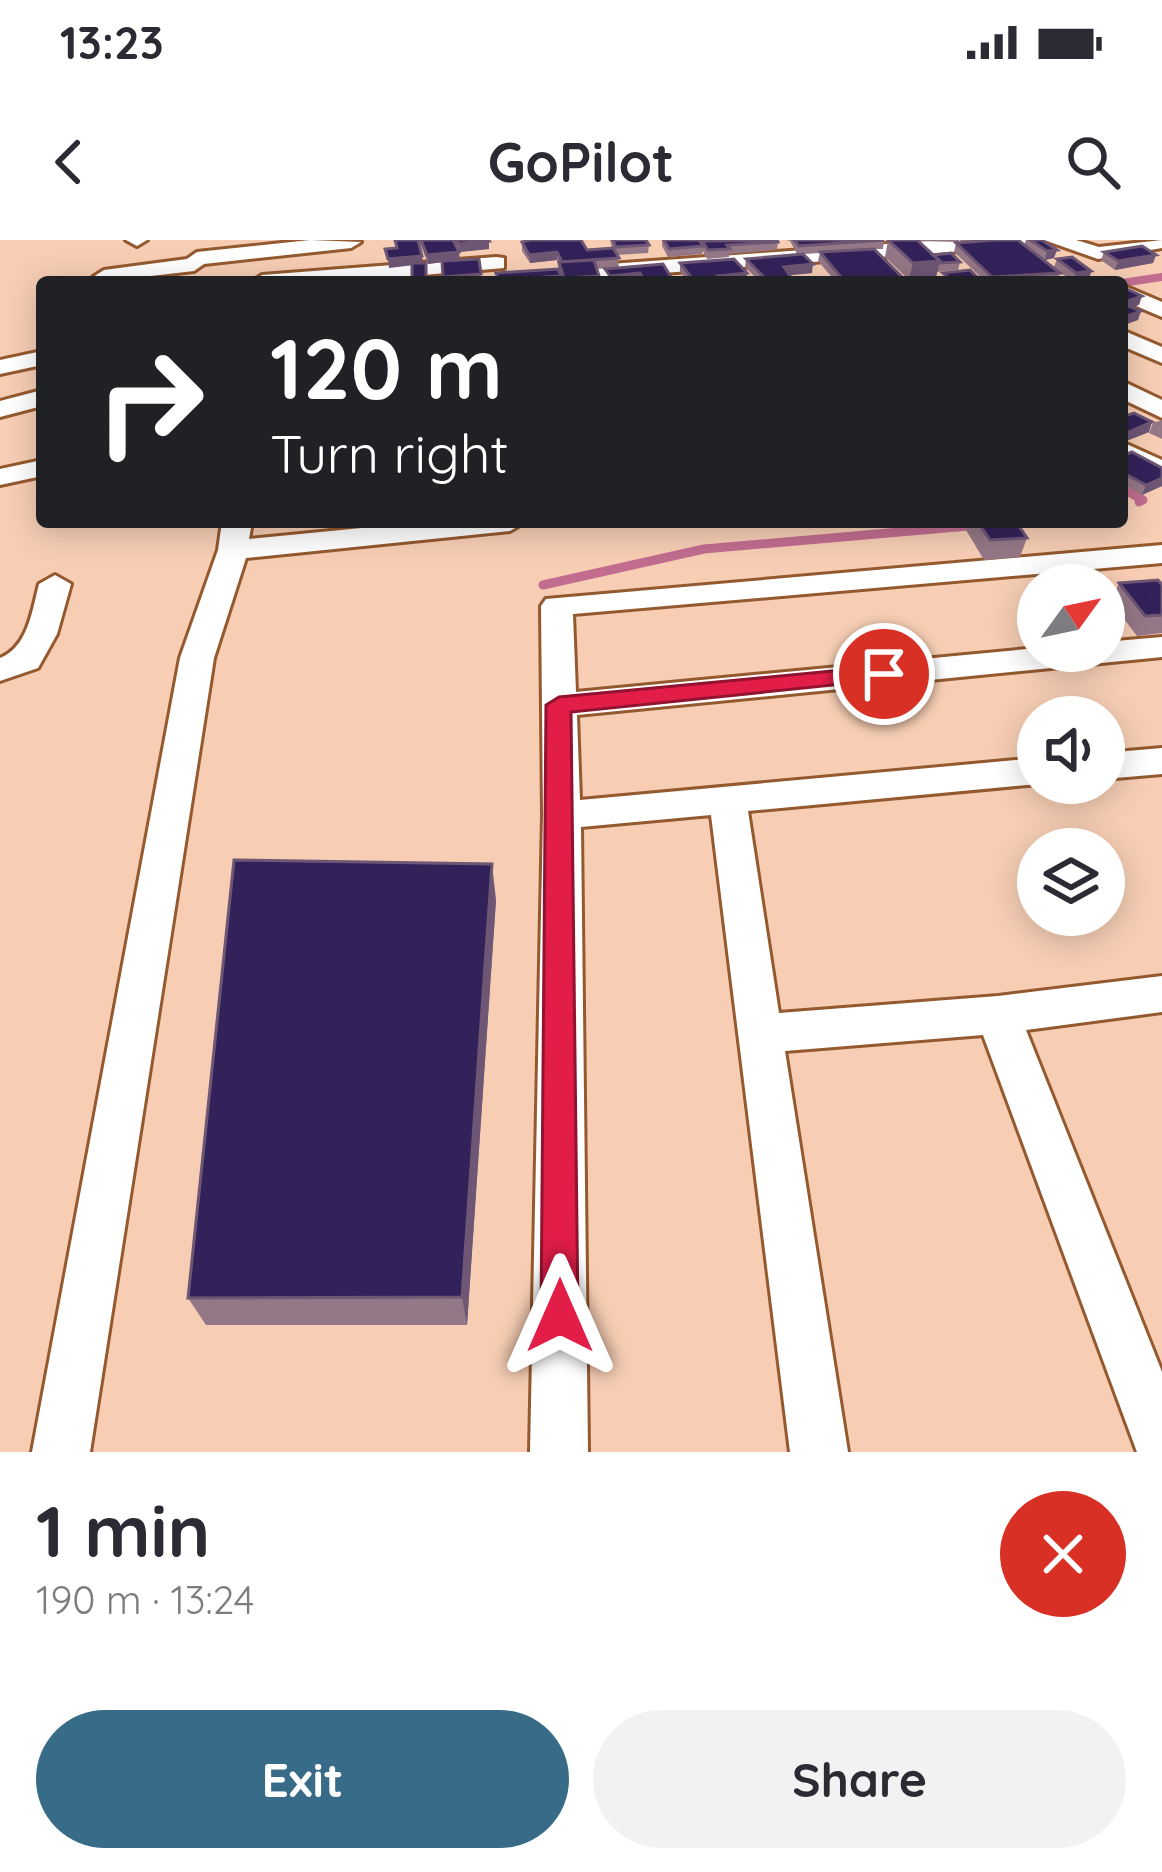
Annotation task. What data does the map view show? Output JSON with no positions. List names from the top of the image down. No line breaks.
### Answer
{"north":"top right","page":{"status":"13:23","header":"GoPilot","turn":["120 m","Turn right"],"heading":["1 min","190 m · 13:24"],"buttons":["Exit","Share"]}}
